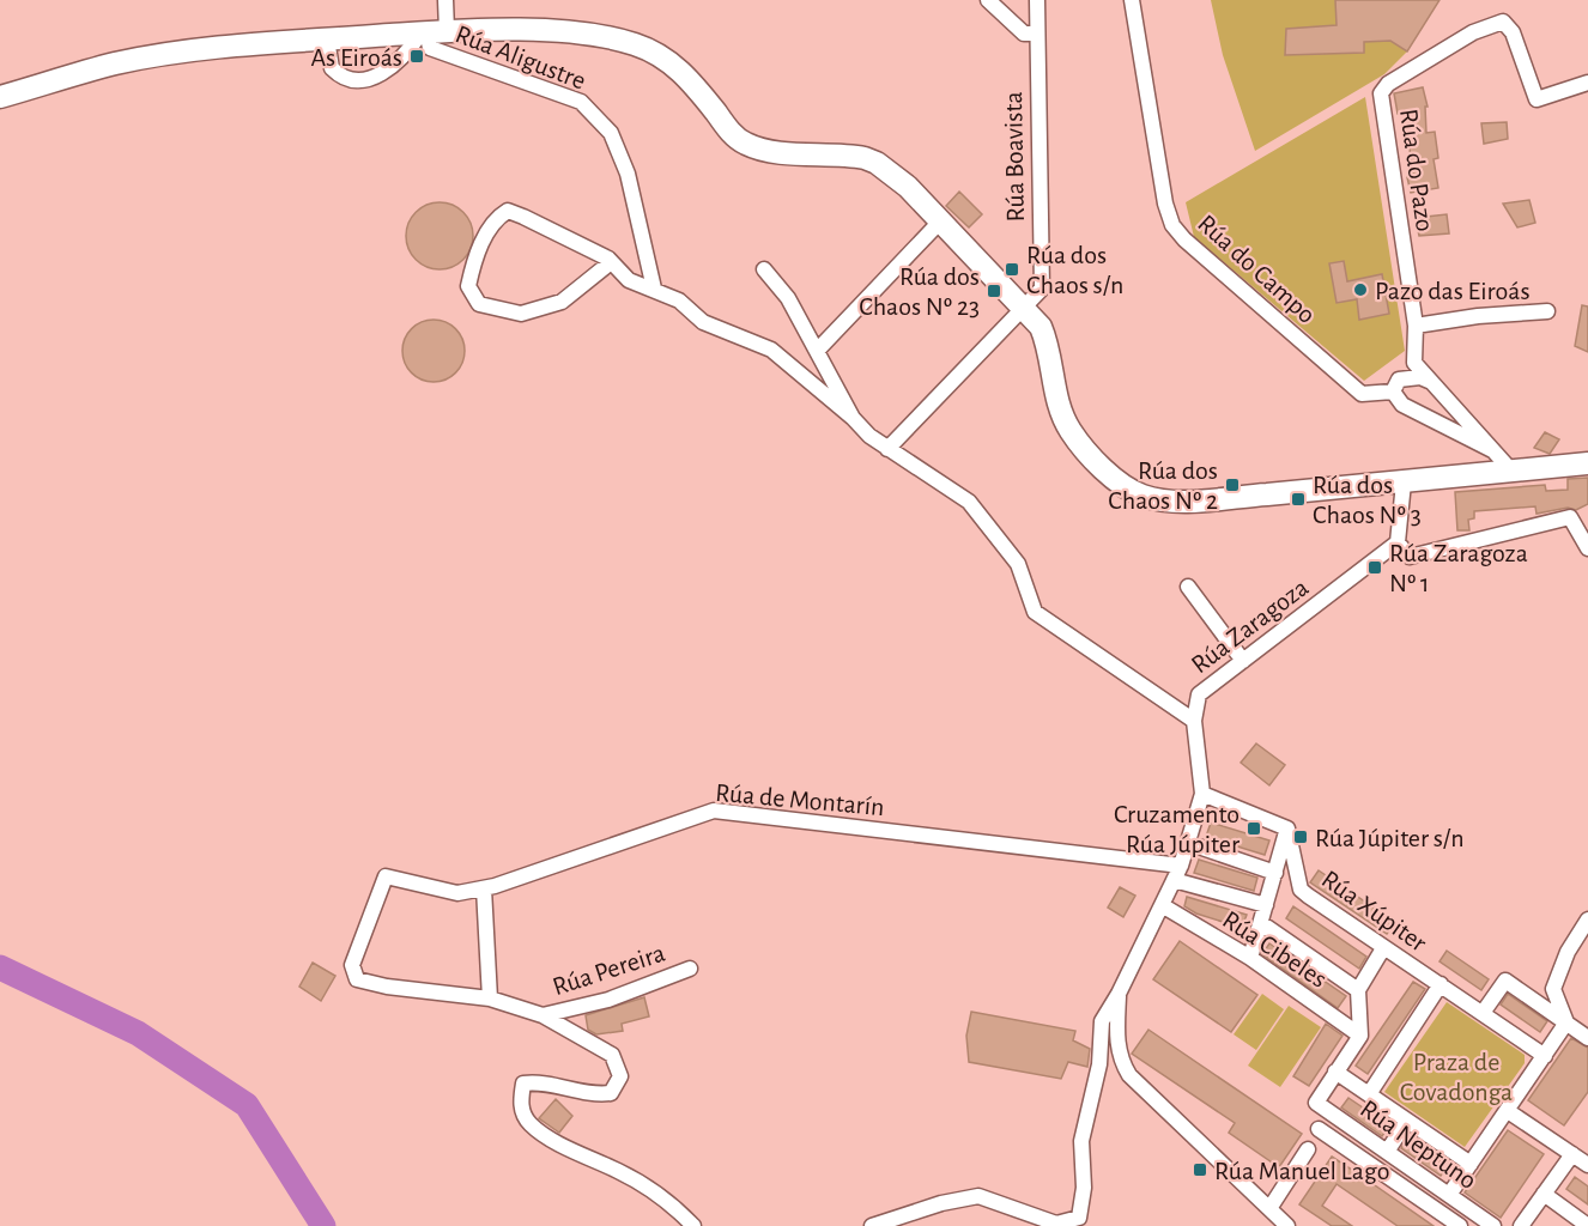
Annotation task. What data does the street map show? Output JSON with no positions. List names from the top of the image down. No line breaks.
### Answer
{"streets":{"street":["Rúa Aligustre","Rúa Boavista","Rúa do Pazo","Rúa do Campo","Rúa Zaragoza","Rúa de Montarín","Rúa Xúpiter","Rúa Cibeles","Rúa Pereira","Rúa Neptuno"]},"crossings":[["Rúa do Pazo","Rúa do Campo"],["Rúa Zaragoza","Rúa de Montarín"],["Rúa Zaragoza","Rúa Cibeles"]],"parks":["Praza de Covadonga"],"places":{"transit":["As Eiroás","Rúa dos Chaos s/n","Rúa dos Chaos Nº 23","Rúa dos Chaos Nº 2","Rúa dos Chaos Nº 3","Rúa Zaragoza Nº 1","Cruzamento Rúa Júpiter","Rúa Júpiter s/n","Rúa Manuel Lago"],"other":["Pazo das Eiroás"]}}
